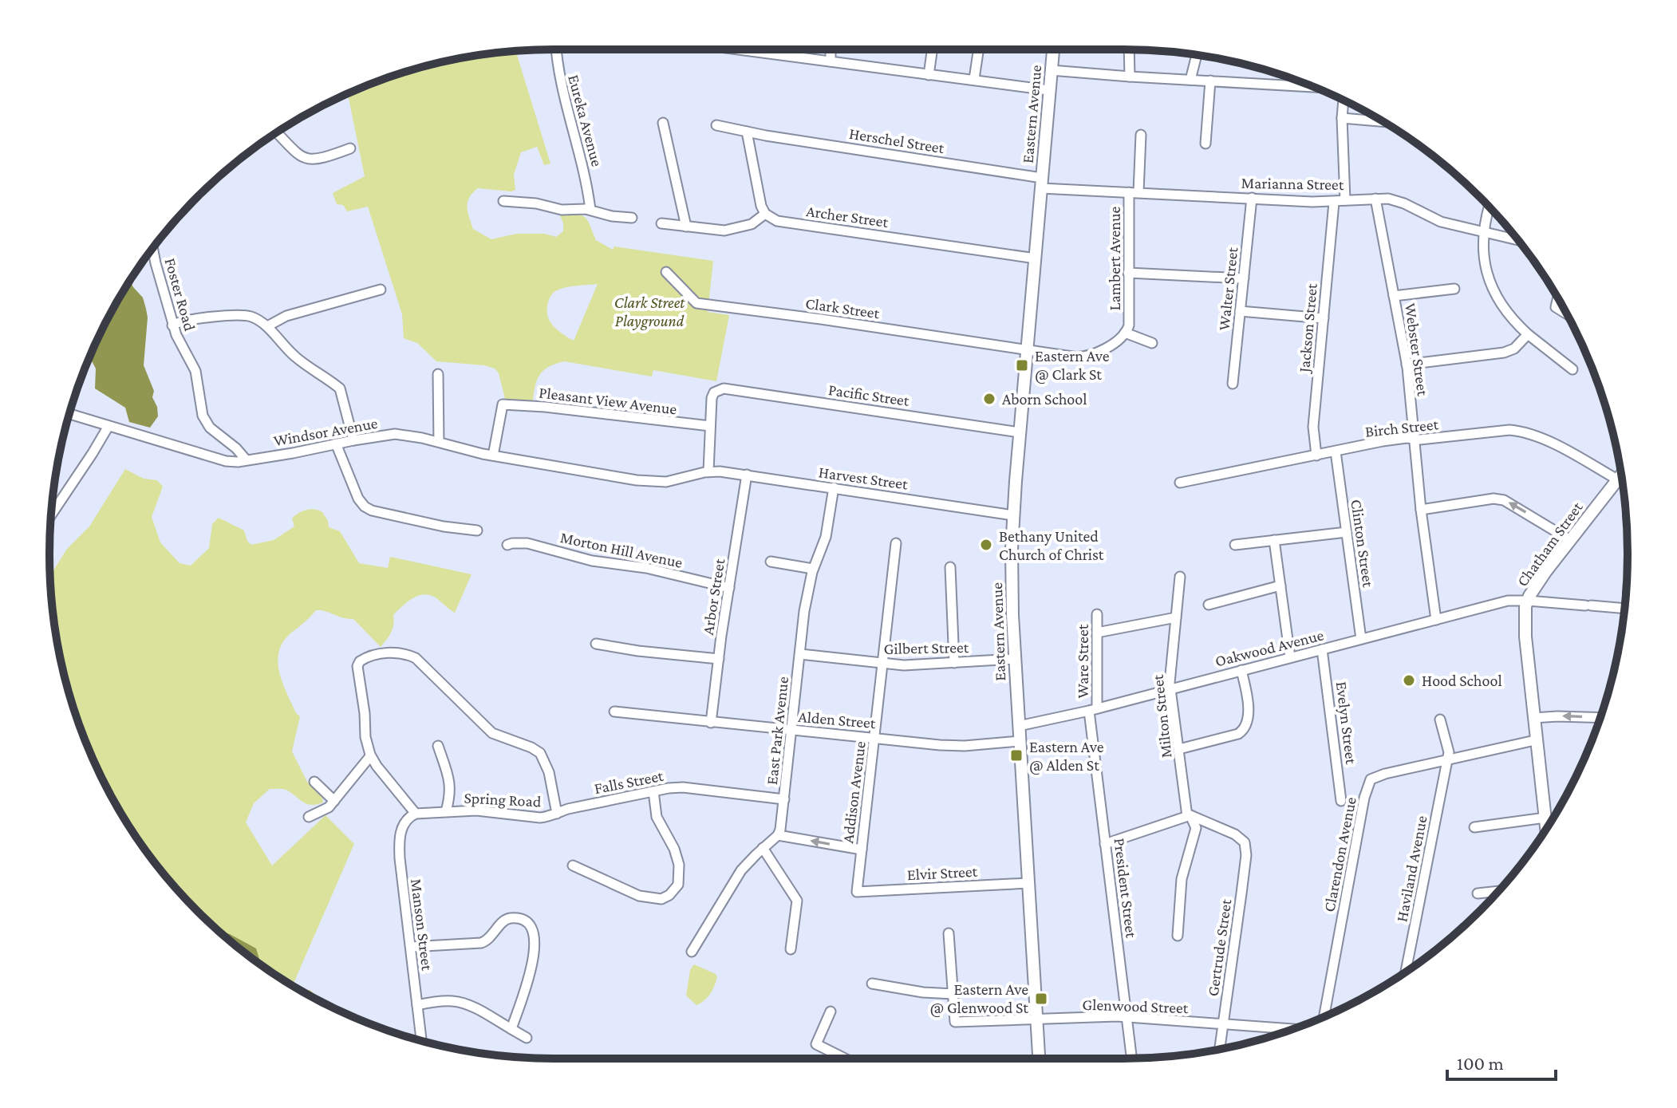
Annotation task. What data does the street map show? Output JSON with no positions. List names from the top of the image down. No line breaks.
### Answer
{"streets":{"main road":["Eastern Avenue","Chatham Street"],"street":["Eureka Avenue","Herschel Street","Marianna Street","Archer Street","Lambert Avenue","Walter Street","Foster Road","Clark Street","Jackson Street","Webster Street","Pacific Street","Pleasant View Avenue","Birch Street","Windsor Avenue","Harvest Street","Clinton Street","Morton Hill Avenue","Arbor Street","Gilbert Street","Oakwood Avenue","Ware Street","Milton Street","Alden Street","Evelyn Street","East Park Avenue","Falls Street","Addison Avenue","Spring Road","Clarendon Avenue","Haviland Avenue","Elvir Street","President Street","Manson Street","Gertrude Street","Glenwood Street"]},"crossings":[["Eastern Avenue","Herschel Street"],["Eastern Avenue","Marianna Street"],["Eastern Avenue","Archer Street"],["Eastern Avenue","Lambert Avenue"],["Eastern Avenue","Clark Street"],["Eastern Avenue","Pacific Street"],["Eastern Avenue","Harvest Street"],["Eastern Avenue","Gilbert Street"],["Eastern Avenue","Oakwood Avenue"],["Eastern Avenue","Alden Street"],["Eastern Avenue","Elvir Street"],["Eastern Avenue","Glenwood Street"],["Herschel Street","Marianna Street"],["Marianna Street","Lambert Avenue"],["Marianna Street","Walter Street"],["Marianna Street","Jackson Street"],["Marianna Street","Webster Street"],["Lambert Avenue","Clark Street"],["Foster Road","Windsor Avenue"],["Jackson Street","Birch Street"],["Webster Street","Birch Street"],["Webster Street","Oakwood Avenue"],["Pacific Street","Pleasant View Avenue"],["Pleasant View Avenue","Windsor Avenue"],["Birch Street","Clinton Street"],["Windsor Avenue","Harvest Street"],["Harvest Street","Arbor Street"],["Harvest Street","East Park Avenue"],["Clinton Street","Oakwood Avenue"],["Chatham Street","Oakwood Avenue"],["Chatham Street","Clarendon Avenue"],["Morton Hill Avenue","Arbor Street"],["Arbor Street","Alden Street"],["Gilbert Street","East Park Avenue"],["Gilbert Street","Addison Avenue"],["Oakwood Avenue","Ware Street"],["Oakwood Avenue","Milton Street"],["Oakwood Avenue","Evelyn Street"],["Oakwood Avenue","President Street"],["Ware Street","President Street"],["Milton Street","Gertrude Street"],["Alden Street","East Park Avenue"],["Alden Street","Addison Avenue"],["East Park Avenue","Falls Street"],["Falls Street","Spring Road"],["Addison Avenue","Elvir Street"],["Spring Road","Manson Street"],["Clarendon Avenue","Haviland Avenue"],["President Street","Glenwood Street"],["Gertrude Street","Glenwood Street"]],"parks":["Clark Street Playground"],"places":{"transit":["Eastern Ave @ Clark St","Eastern Ave @ Alden St","Eastern Ave @ Glenwood St"],"other":["Aborn School","Bethany United Church of Christ","Hood School"]},"scale_bar":"100 m"}
